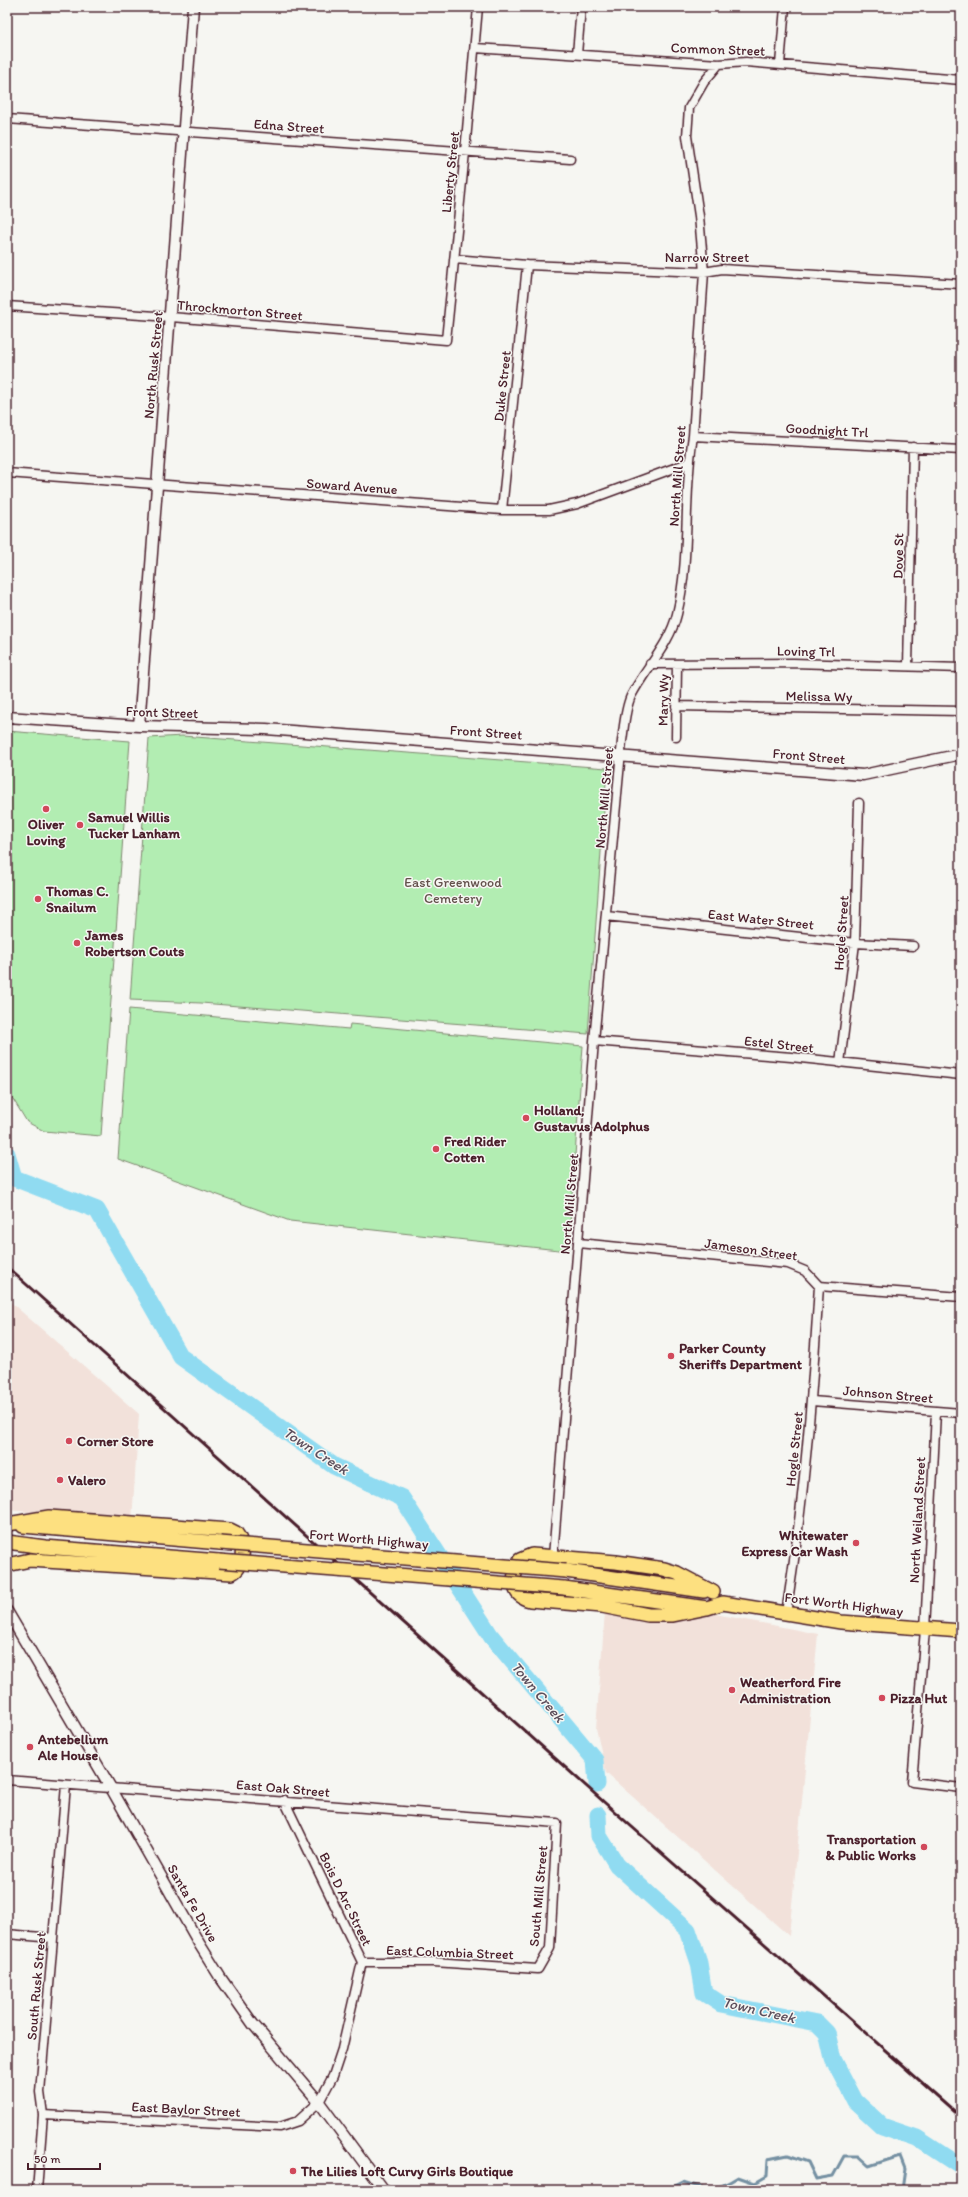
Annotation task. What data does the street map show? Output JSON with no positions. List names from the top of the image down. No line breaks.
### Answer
{"streets":{"main road":["Fort Worth Highway"],"street":["Common Street","Edna Street","Liberty Street","Narrow Street","Throckmorton Street","North Rusk Street","Duke Street","Goodnight Trl","North Mill Street","Soward Avenue","Dove St","Loving Trl","Melissa Wy","Mary Wy","Front Street","East Water Street","Hogle Street","Estel Street","Jameson Street","Johnson Street","North Weiland Street","East Oak Street","South Mill Street","Bois D Arc Street","Santa Fe Drive","East Columbia Street","South Rusk Street","East Baylor Street"]},"crossings":[["Common Street","Liberty Street"],["Common Street","North Mill Street"],["Edna Street","Liberty Street"],["Edna Street","North Rusk Street"],["Liberty Street","Narrow Street"],["Liberty Street","Throckmorton Street"],["Narrow Street","Duke Street"],["Narrow Street","North Mill Street"],["Throckmorton Street","North Rusk Street"],["North Rusk Street","Soward Avenue"],["North Rusk Street","Front Street"],["Duke Street","Soward Avenue"],["Goodnight Trl","North Mill Street"],["Goodnight Trl","Dove St"],["North Mill Street","Soward Avenue"],["North Mill Street","Loving Trl"],["North Mill Street","Front Street"],["North Mill Street","East Water Street"],["North Mill Street","Estel Street"],["North Mill Street","Jameson Street"],["Dove St","Loving Trl"],["Loving Trl","Mary Wy"],["Melissa Wy","Mary Wy"],["East Water Street","Hogle Street"],["Hogle Street","Estel Street"],["Hogle Street","Jameson Street"],["Hogle Street","Johnson Street"],["Hogle Street","Fort Worth Highway"],["Johnson Street","North Weiland Street"],["North Weiland Street","Fort Worth Highway"],["East Oak Street","South Mill Street"],["East Oak Street","Bois D Arc Street"],["East Oak Street","Santa Fe Drive"],["East Oak Street","South Rusk Street"],["South Mill Street","East Columbia Street"],["Bois D Arc Street","Santa Fe Drive"],["Bois D Arc Street","East Columbia Street"],["Bois D Arc Street","East Baylor Street"],["Santa Fe Drive","East Baylor Street"],["South Rusk Street","East Baylor Street"]],"water":["Town Creek"],"parks":["East Greenwood Cemetery"],"places":["Oliver Loving","Samuel Willis Tucker Lanham","Thomas C. Snailum","James Robertson Couts","Holland, Gustavus Adolphus","Fred Rider Cotten","Parker County Sheriffs Department","Corner Store","Valero","Whitewater Express Car Wash","Weatherford Fire Administration","Pizza Hut","Antebellum Ale House","Transportation & Public Works","The Lilies Loft Curvy Girls Boutique"],"scale_bar":"50 m"}
